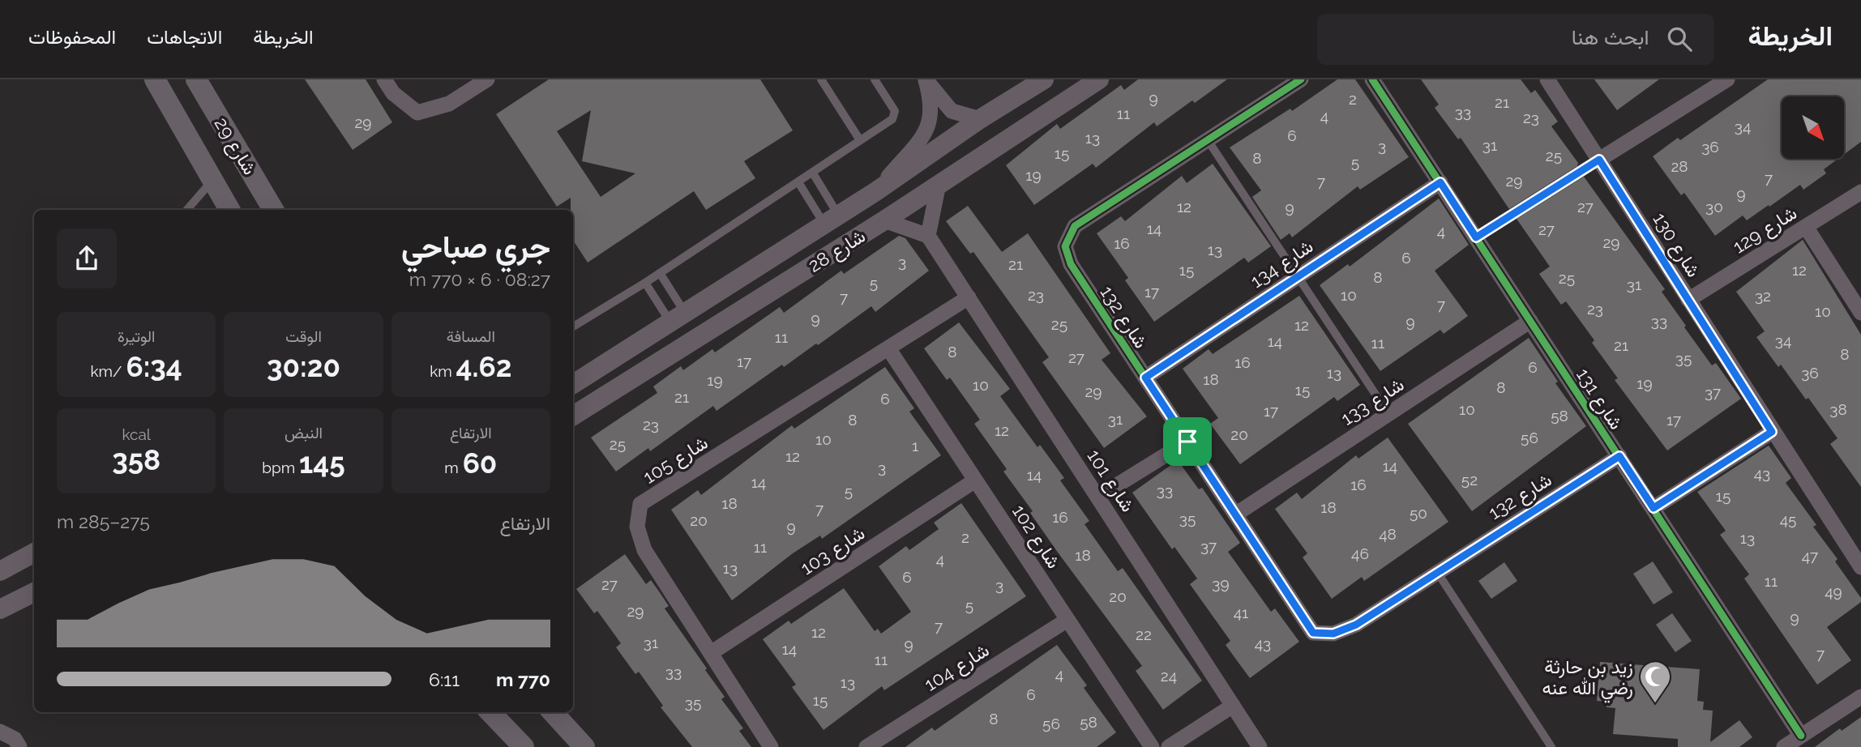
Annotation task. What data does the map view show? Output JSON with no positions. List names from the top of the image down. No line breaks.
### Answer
{"streets":{"main road":["شارع 29"],"street":["شارع 129","شارع 130","شارع 28","شارع 134","شارع 132","شارع 131","شارع 133","شارع 105","شارع 101","شارع 102","شارع 103","شارع 104"]},"crossings":[["شارع 129","شارع 130"],["شارع 134","شارع 132"],["شارع 134","شارع 131"],["شارع 132","شارع 131"],["شارع 132","شارع 133"],["شارع 131","شارع 133"],["شارع 105","شارع 101"],["شارع 105","شارع 102"],["شارع 105","شارع 103"],["شارع 102","شارع 103"],["شارع 102","شارع 104"]],"places":{"mosque":["زيد بن حارثة رضي الله عنه"]},"house_numbers":["9","2","21","33","11","4","23","29","34","6","13","31","3","36","15","25","8","5","28","19","7","29","7","9","12","27","30","9","14","27","4","29","16","13","6","3","21","15","12","8","25","5","31","17","23","10","32","7","7","23","10","9","33","9","25","12","11","34","14","11","21","8","8","27","35","17","16","6","13","36","18","19","19","10","8","15","29","37","21","6","10","38","17","58","31","8","17","23","12","20","56","10","25","1","12","14","3","43","14","52","14","16","33","5","15","18","18","7","50","16","35","45","20","9","48","2","13","37","11","46","18","47","4","13","6","11","39","27","3","49","20","5","29","41","9","7","12","22","31","43","9","14","7","11","33","4","24","13","6","15","35","8","58","56"],"north":"bottom right","page":{"header":"الخريطة","search":"ابحث هنا","nav":["الخريطة","الاتجاهات","المحفوظات"],"heading":["جري صباحي","08:27 · 6 × 770 m"],"stats":[["المسافة","4.62 km"],["الوقت","30:20"],["الوتيرة","6:34 /km"],["الارتفاع","60 m"],["النبض","145 bpm"],["kcal","358"]],"chart":["الارتفاع","275–285 m"],"list":[{"name":"770 m","note":"6:11"}]}}
